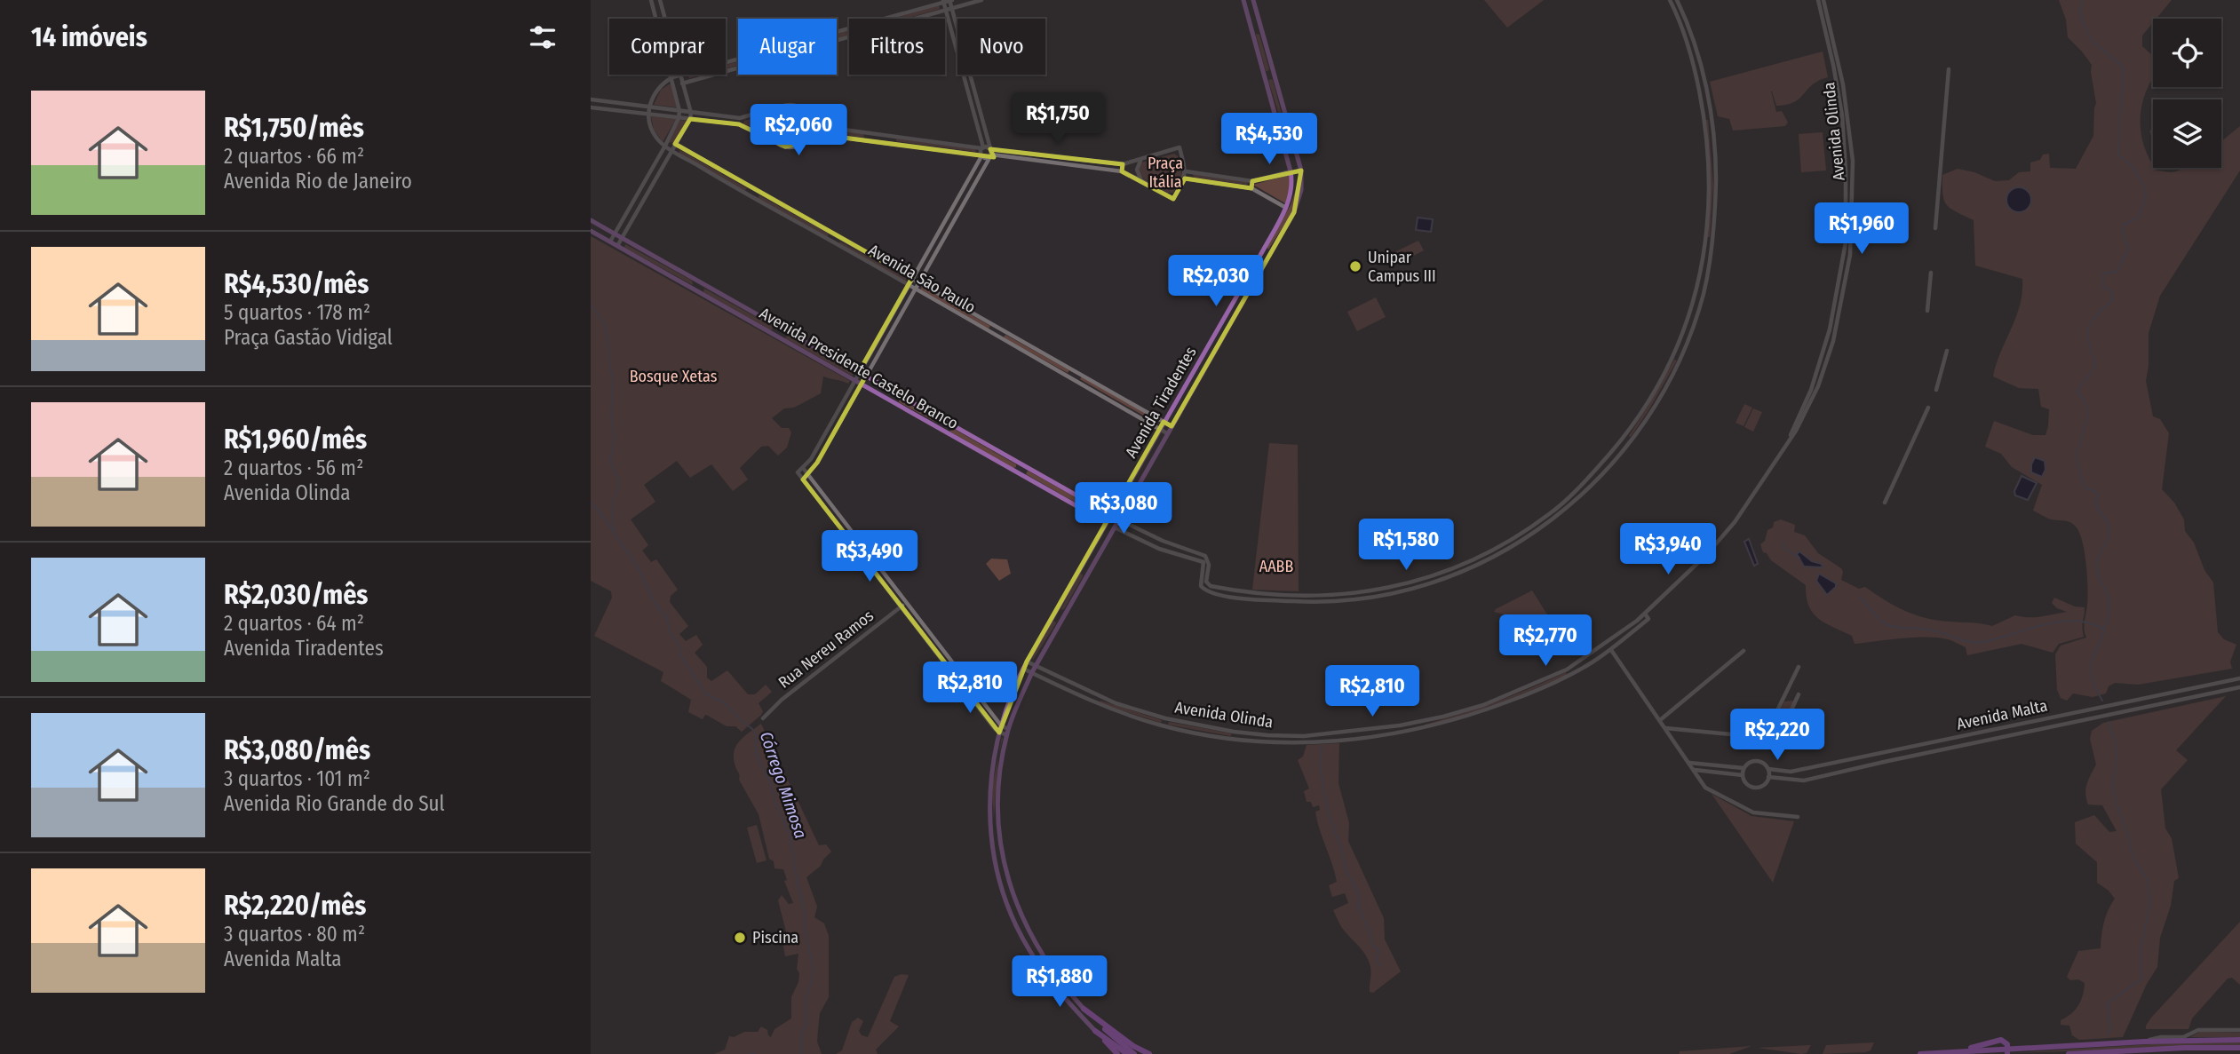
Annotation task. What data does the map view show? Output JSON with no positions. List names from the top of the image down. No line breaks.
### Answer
{"streets":{"main road":["Avenida Presidente Castelo Branco","Avenida Tiradentes"],"street":["Avenida Olinda","Avenida São Paulo","Rua Nereu Ramos","Avenida Malta"]},"crossings":[["Avenida Olinda","Avenida Tiradentes"],["Avenida São Paulo","Avenida Tiradentes"],["Avenida Presidente Castelo Branco","Avenida Tiradentes"]],"water":["Córrego Mimosa"],"parks":["Praça Itália","Bosque Xetas","AABB"],"places":["Unipar Campus III","Piscina"],"page":{"heading":"14 imóveis","chip":["Comprar","Alugar","Filtros","Novo"],"list":[{"name":"R$1,750/mês","note":"2 quartos · 66 m² · Avenida Rio de Janeiro"},{"name":"R$4,530/mês","note":"5 quartos · 178 m² · Praça Gastão Vidigal"},{"name":"R$1,960/mês","note":"2 quartos · 56 m² · Avenida Olinda"},{"name":"R$2,030/mês","note":"2 quartos · 64 m² · Avenida Tiradentes"},{"name":"R$3,080/mês","note":"3 quartos · 101 m² · Avenida Rio Grande do Sul"},{"name":"R$2,220/mês","note":"3 quartos · 80 m² · Avenida Malta"}],"price":["R$1,750","R$2,060","R$4,530","R$1,960","R$2,030","R$3,080","R$1,580","R$3,940","R$3,490","R$2,770","R$2,810","R$2,810","R$2,220","R$1,880"]}}
